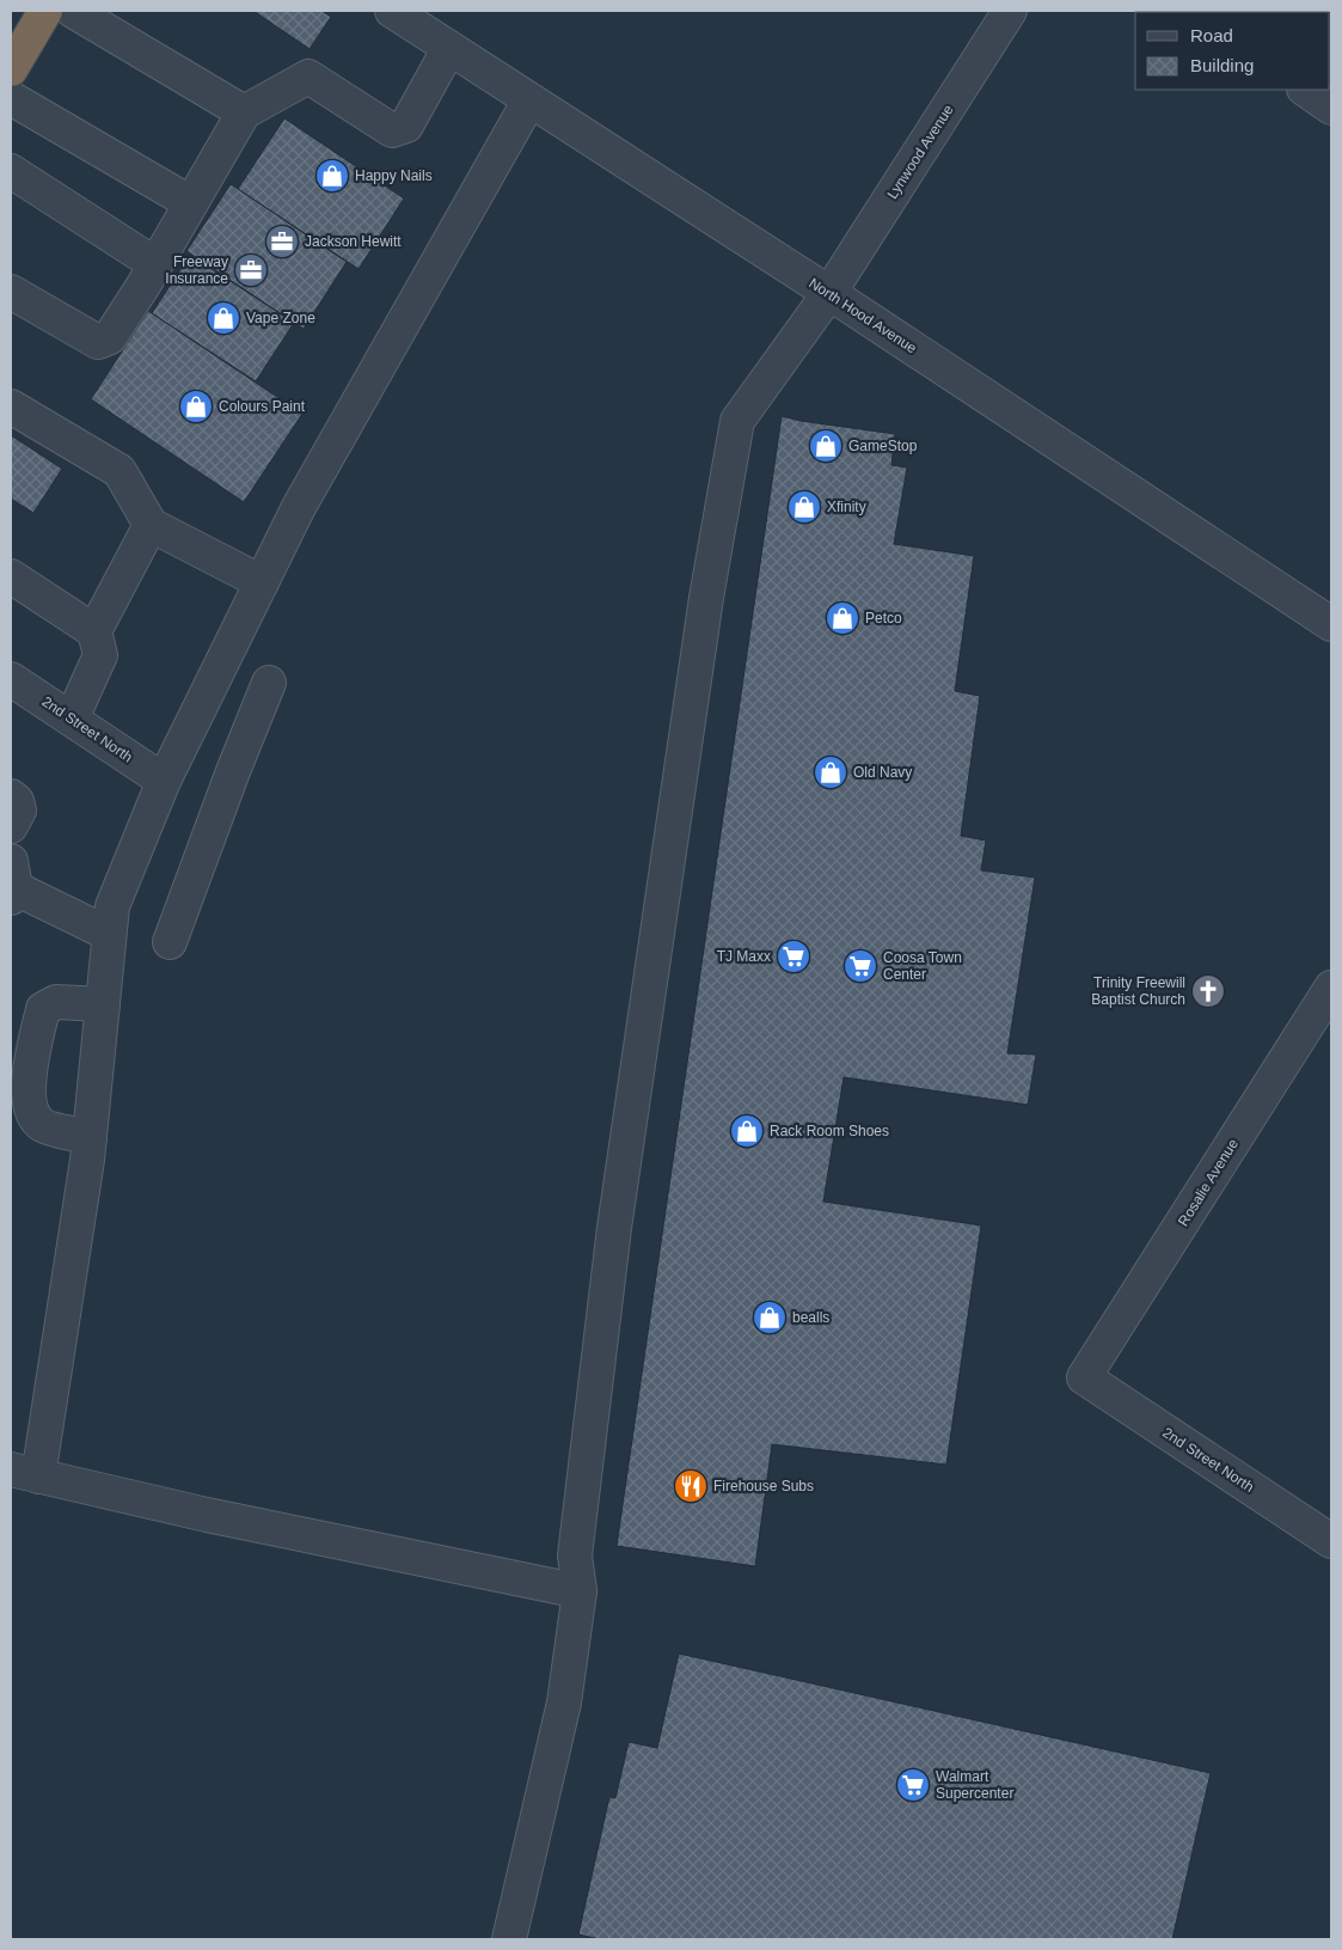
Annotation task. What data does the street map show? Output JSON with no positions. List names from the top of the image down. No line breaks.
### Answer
{"streets":{"street":["Lynwood Avenue","North Hood Avenue","2nd Street North","Rosalie Avenue"]},"crossings":[["Lynwood Avenue","North Hood Avenue"],["2nd Street North","Rosalie Avenue"]],"places":{"shop":["Happy Nails","Vape Zone","Colours Paint","GameStop","Xfinity","Petco","Old Navy","Rack Room Shoes","bealls"],"office":["Jackson Hewitt","Freeway Insurance"],"supermarket":["TJ Maxx","Coosa Town Center","Walmart Supercenter"],"church":["Trinity Freewill Baptist Church"],"restaurant":["Firehouse Subs"]},"legend":["Road","Building"]}
